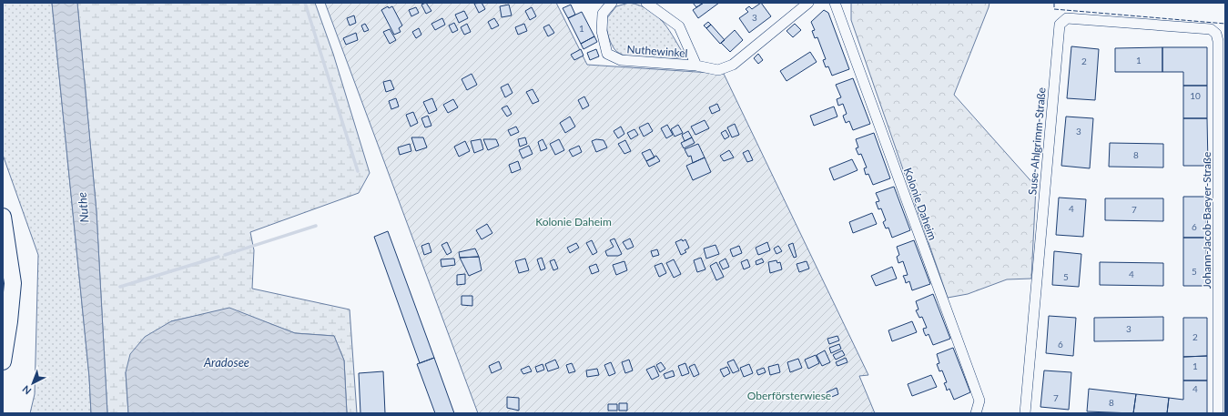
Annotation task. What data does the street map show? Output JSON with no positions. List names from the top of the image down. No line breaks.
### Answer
{"streets":{"street":["Nuthewinkel","Suse-Ahlgrimm-Straße","Kolonie Daheim","Johann-Jacob-Baeyer-Straße"]},"crossings":[["Suse-Ahlgrimm-Straße","Johann-Jacob-Baeyer-Straße"]],"water":["Nuthe","Aradosee"],"parks":["Kolonie Daheim","Oberförsterwiese"],"house_numbers":["3","1","1","2","10","3","8","4","7","6","5","4","5","3","2","6","1","4","7","8"],"north":"bottom left"}
